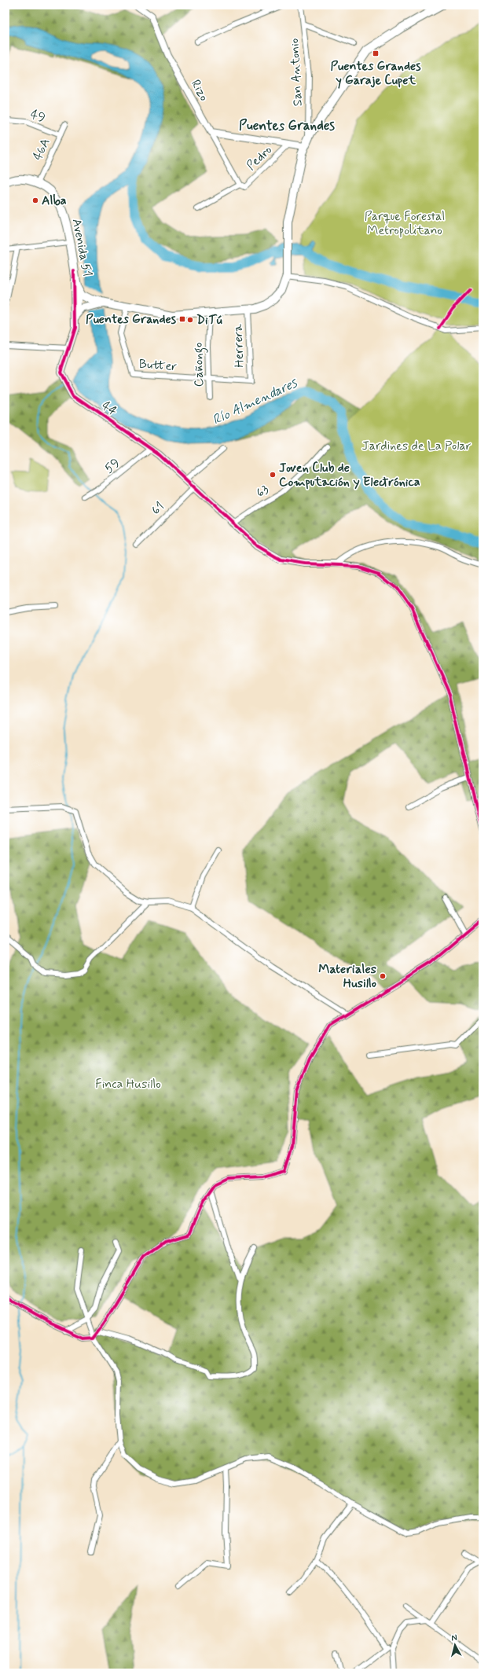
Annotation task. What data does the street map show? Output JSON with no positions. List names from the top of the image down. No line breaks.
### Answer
{"streets":{"main road":["Avenida 51"],"street":["San Antonio","Rizo","49","46A","Pedro","Herrera","Cañongo","Butter","44","59","63","61"]},"crossings":[["Rizo","Pedro"],["49","46A"],["46A","Avenida 51"],["Avenida 51","44"],["Herrera","Butter"],["Cañongo","Butter"],["44","59"],["44","63"],["44","61"]],"districts":["Puentes Grandes"],"water":["Río Almendares"],"parks":["Parque Forestal Metropolitano","Jardines de La Polar","Finca Husillo"],"places":{"transit":["Puentes Grandes y Garaje Cupet","Puentes Grandes"],"other":["Alba","DiTú","Joven Club de Computación y Electrónica","Materiales Husillo"]},"north":"top"}
